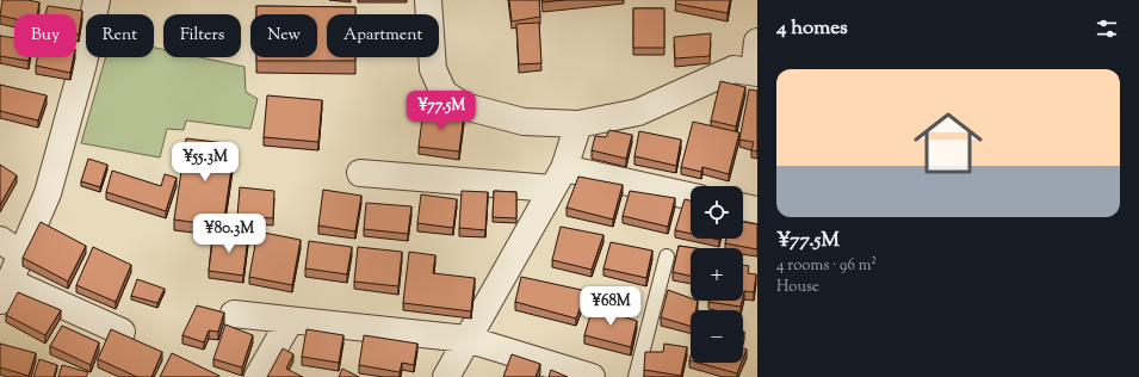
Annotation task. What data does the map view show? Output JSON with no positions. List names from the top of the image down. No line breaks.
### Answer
{"page":{"heading":"4 homes","chip":["Buy","Rent","Filters","New","Apartment"],"list":[{"name":"¥77.5M","note":"4 rooms · 96 m² · House"}],"price":["¥77.5M","¥55.3M","¥80.3M","¥68M"],"map_buttons":["+","−"]}}
